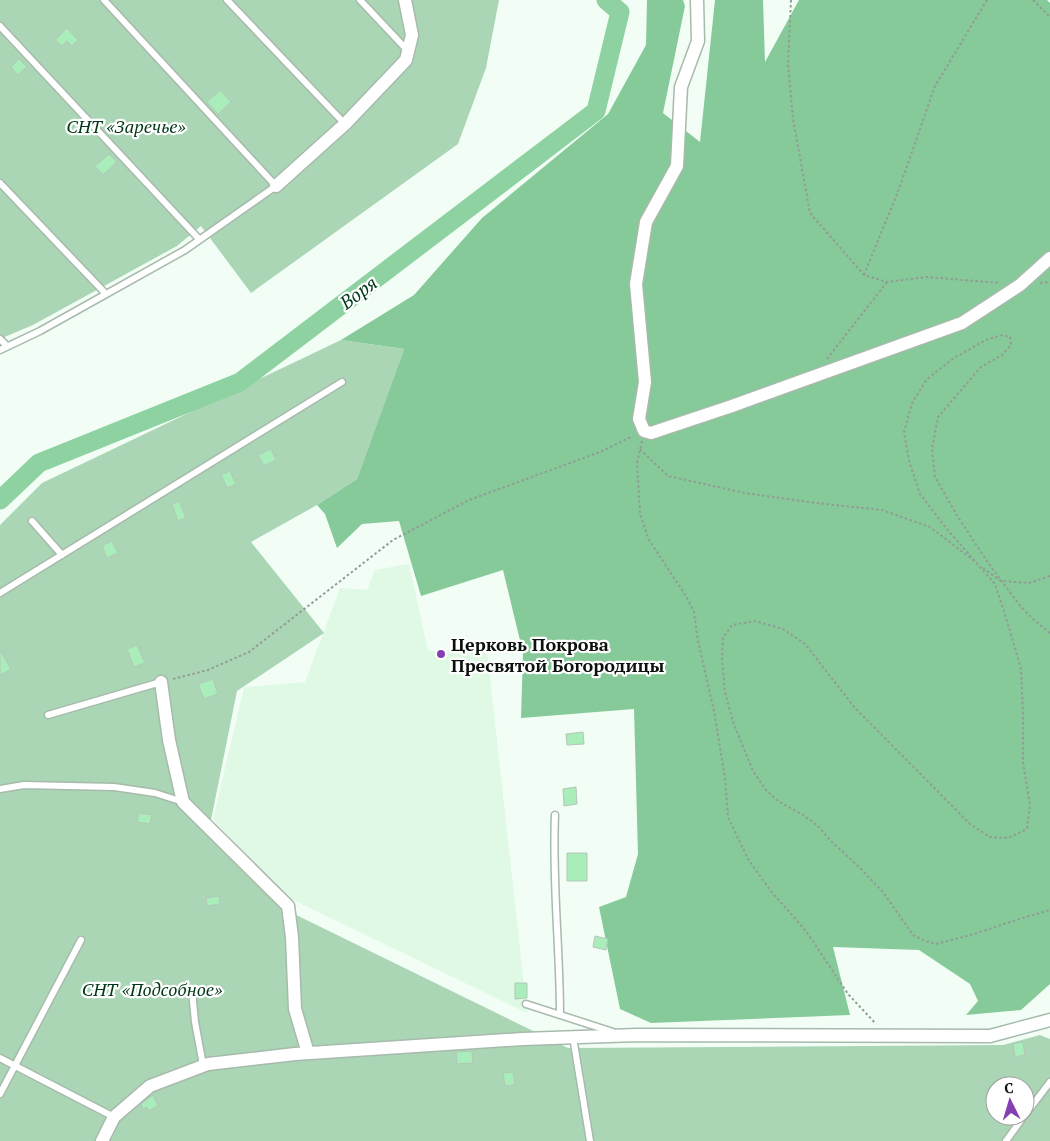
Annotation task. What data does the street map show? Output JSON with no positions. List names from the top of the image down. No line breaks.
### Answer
{"water":["Воря"],"parks":["СНТ «Заречье»","СНТ «Подсобное»"],"places":["Церковь Покрова Пресвятой Богородицы"],"north":"top"}
